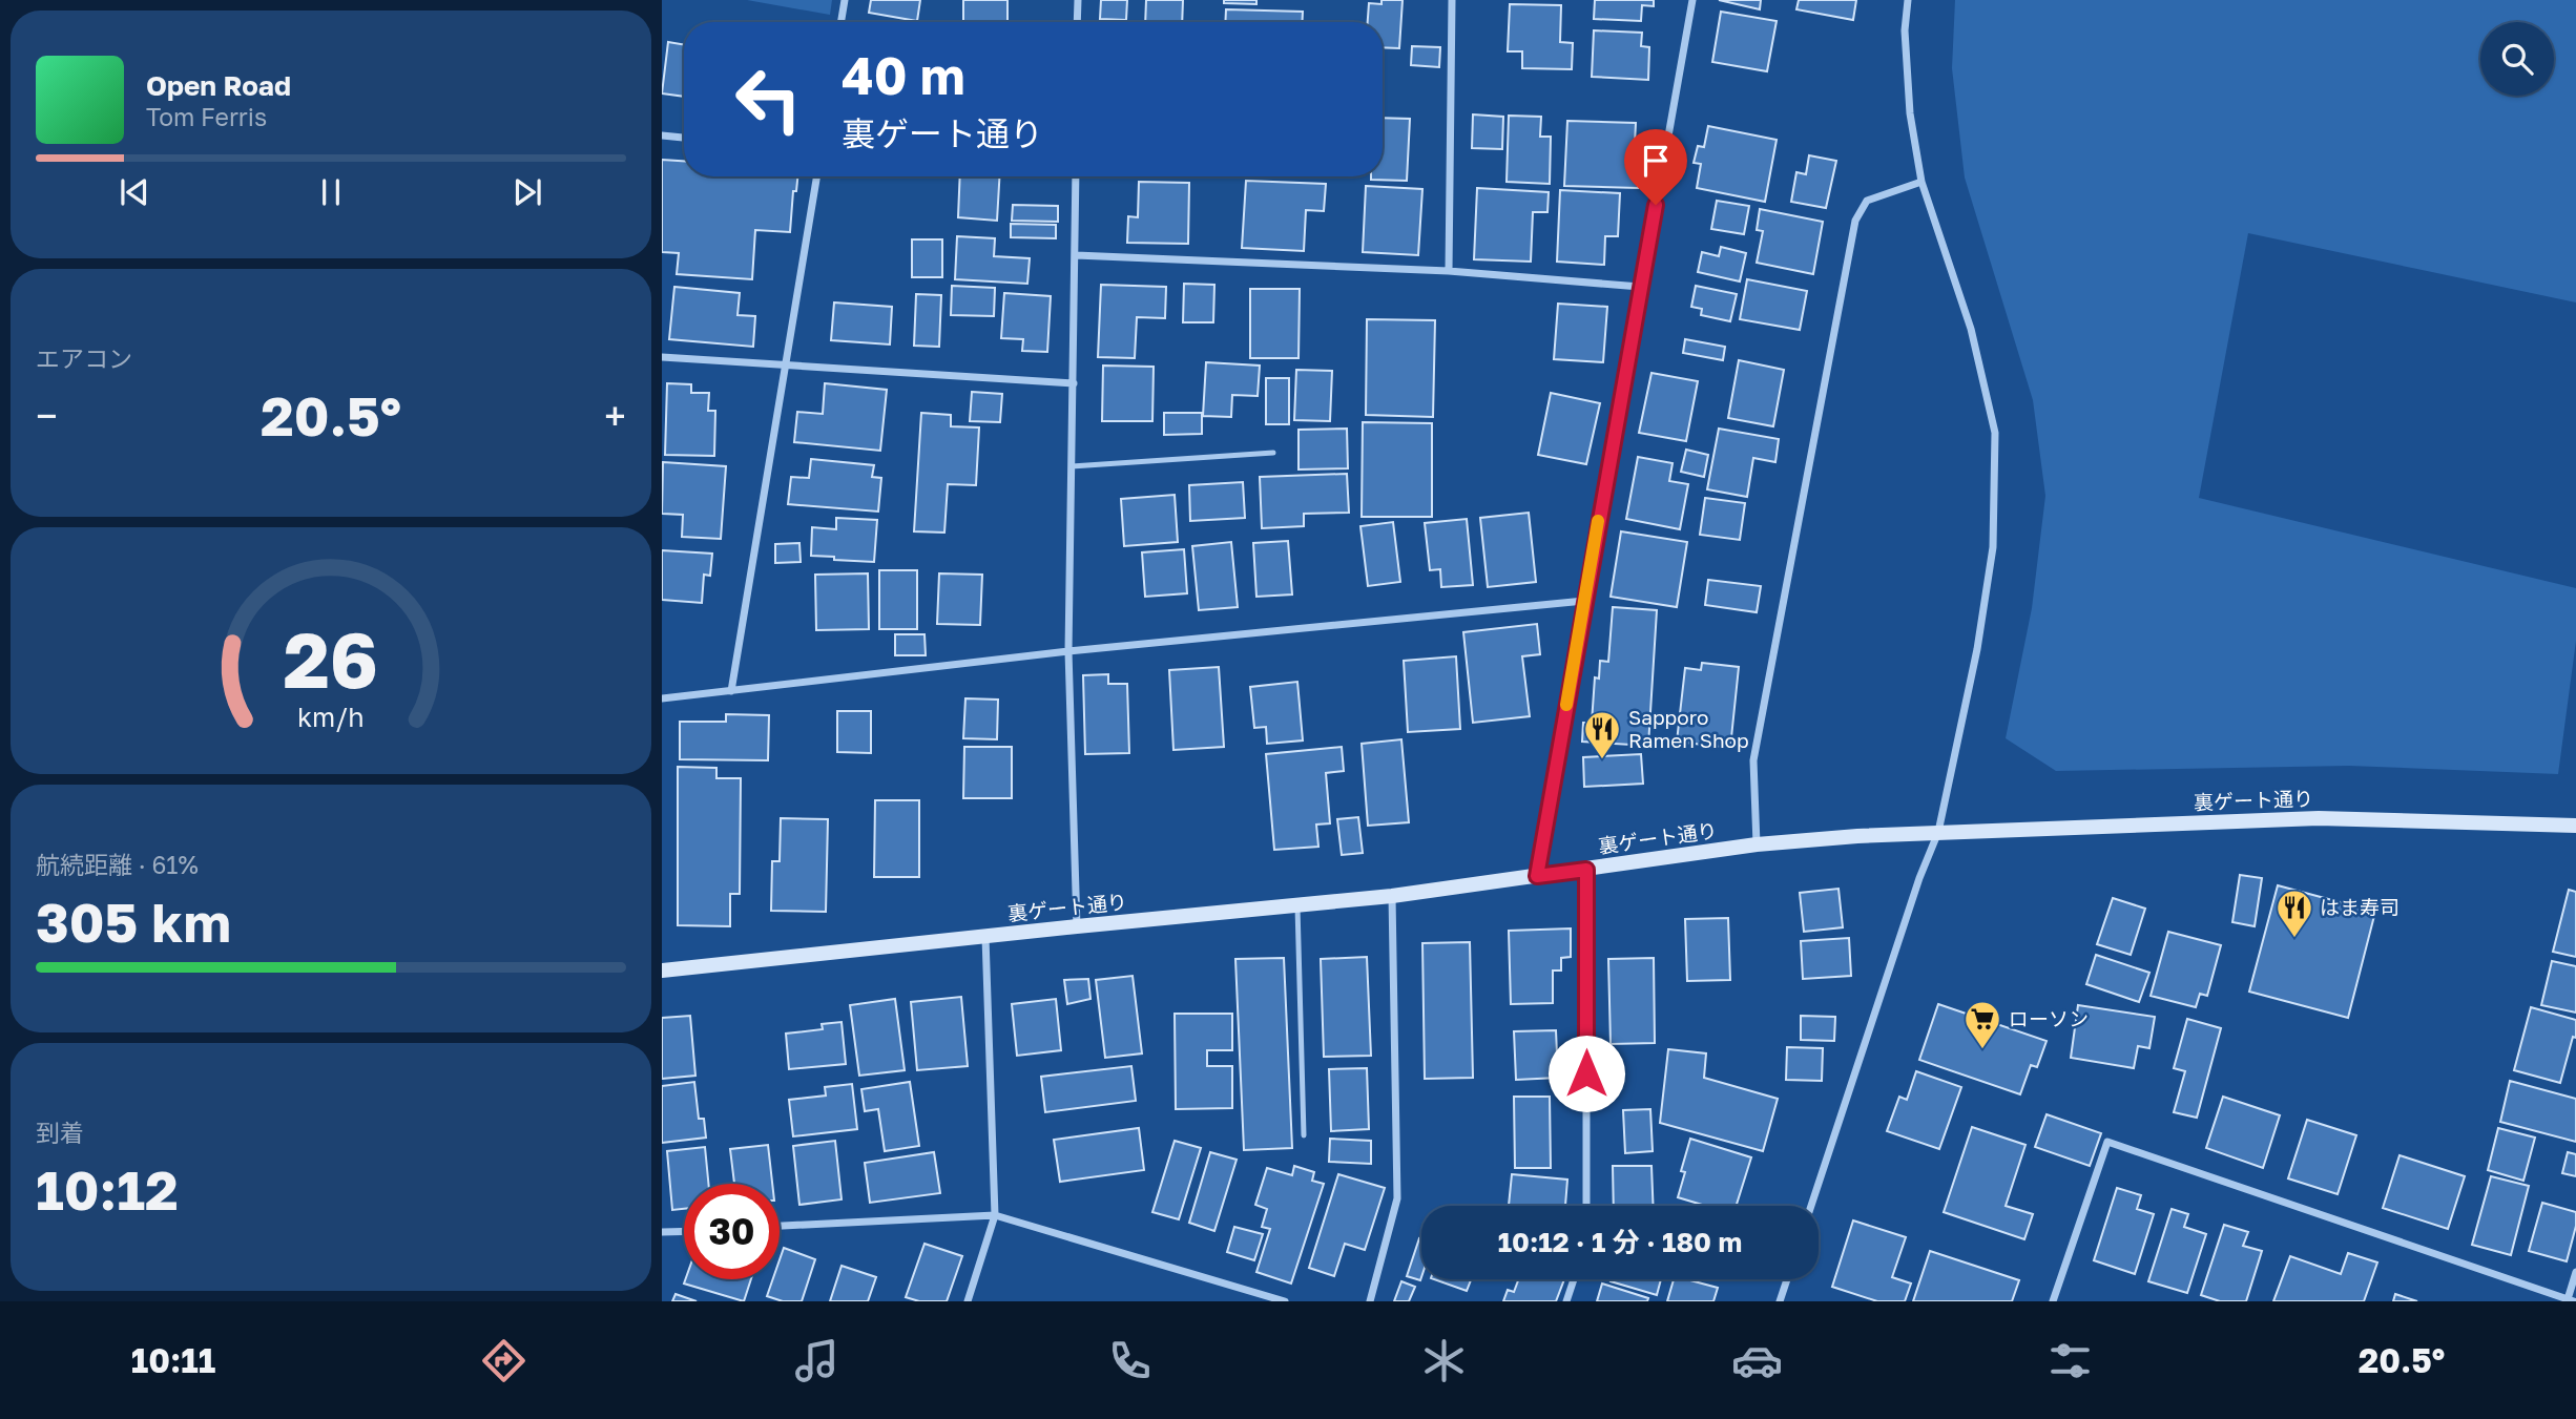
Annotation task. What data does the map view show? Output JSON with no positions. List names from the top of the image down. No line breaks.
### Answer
{"streets":{"street":["裏ゲート通り"]},"places":{"restaurant":["Sapporo Ramen Shop","はま寿司"],"supermarket":["ローソン"]},"page":{"turn":["40 m","裏ゲート通り"],"song":["Open Road","Tom Ferris"],"tile":["エアコン",["航続距離 · 61%","305 km"],["到着","10:12"]],"heat":["−","20.5°","+"],"limit":"30","trip":"10:12 · 1 分 · 180 m","tabs":["10:11","20.5°"],"gauge":["26","km/h"]}}
